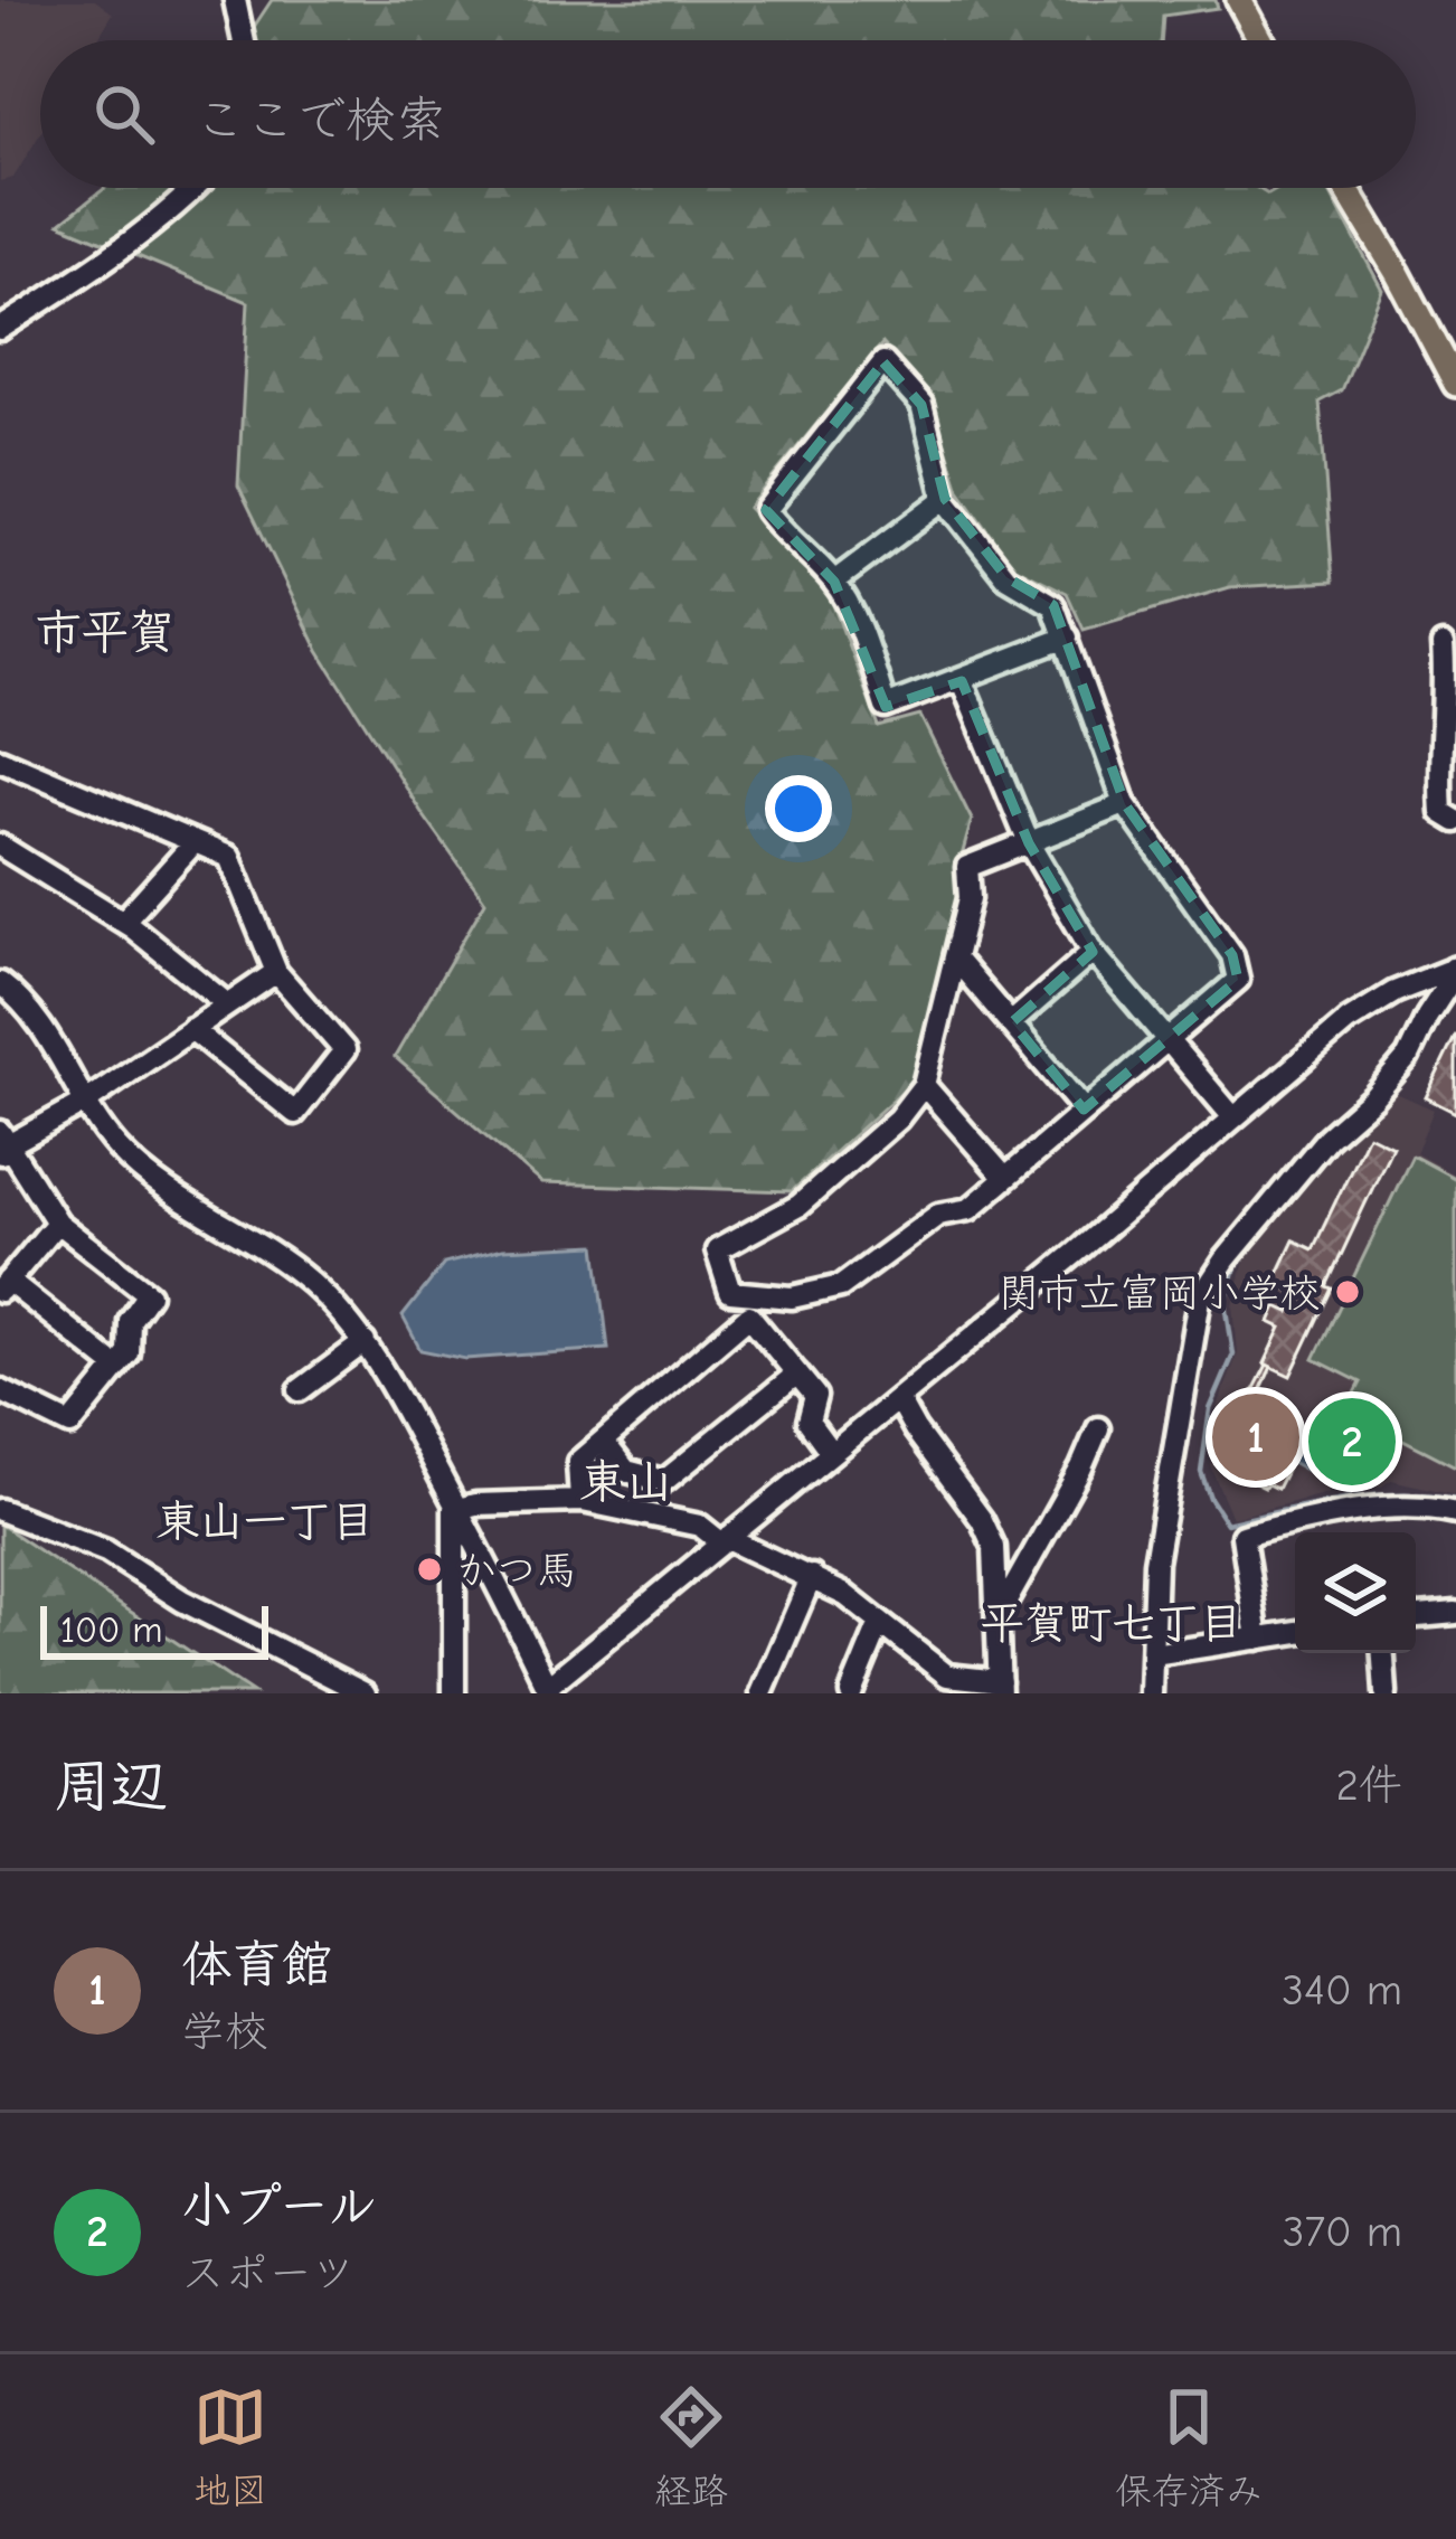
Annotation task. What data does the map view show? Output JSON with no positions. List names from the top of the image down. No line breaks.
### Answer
{"districts":["市平賀","東山","東山一丁目","平賀町七丁目"],"places":["関市立富岡小学校","かつ馬"],"scale_bar":"100 m","page":{"search":"ここで検索","pins":["1","2"],"scale":"100 m","heading":["周辺","2件"],"list":[{"mark":"1","name":"体育館","note":"学校","value":"340 m"},{"mark":"2","name":"小プール","note":"スポーツ","value":"370 m"}],"nav":["地図","経路","保存済み"]}}
